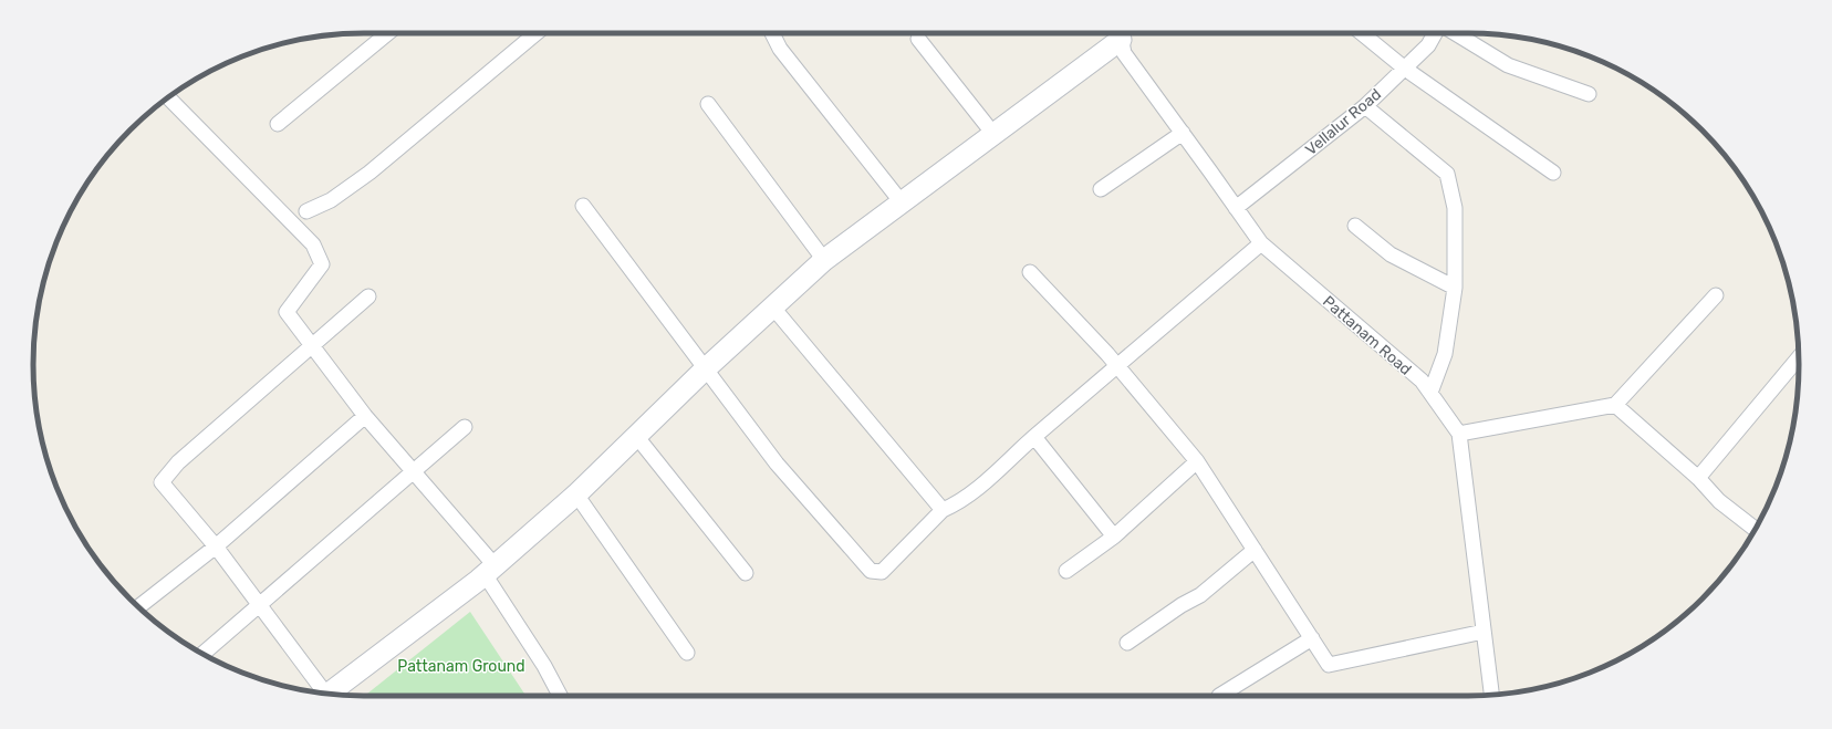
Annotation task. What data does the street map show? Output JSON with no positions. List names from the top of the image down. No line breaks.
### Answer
{"streets":{"street":["Vellalur Road","Pattanam Road"]},"crossings":[["Vellalur Road","Pattanam Road"]],"parks":["Pattanam Ground"]}
